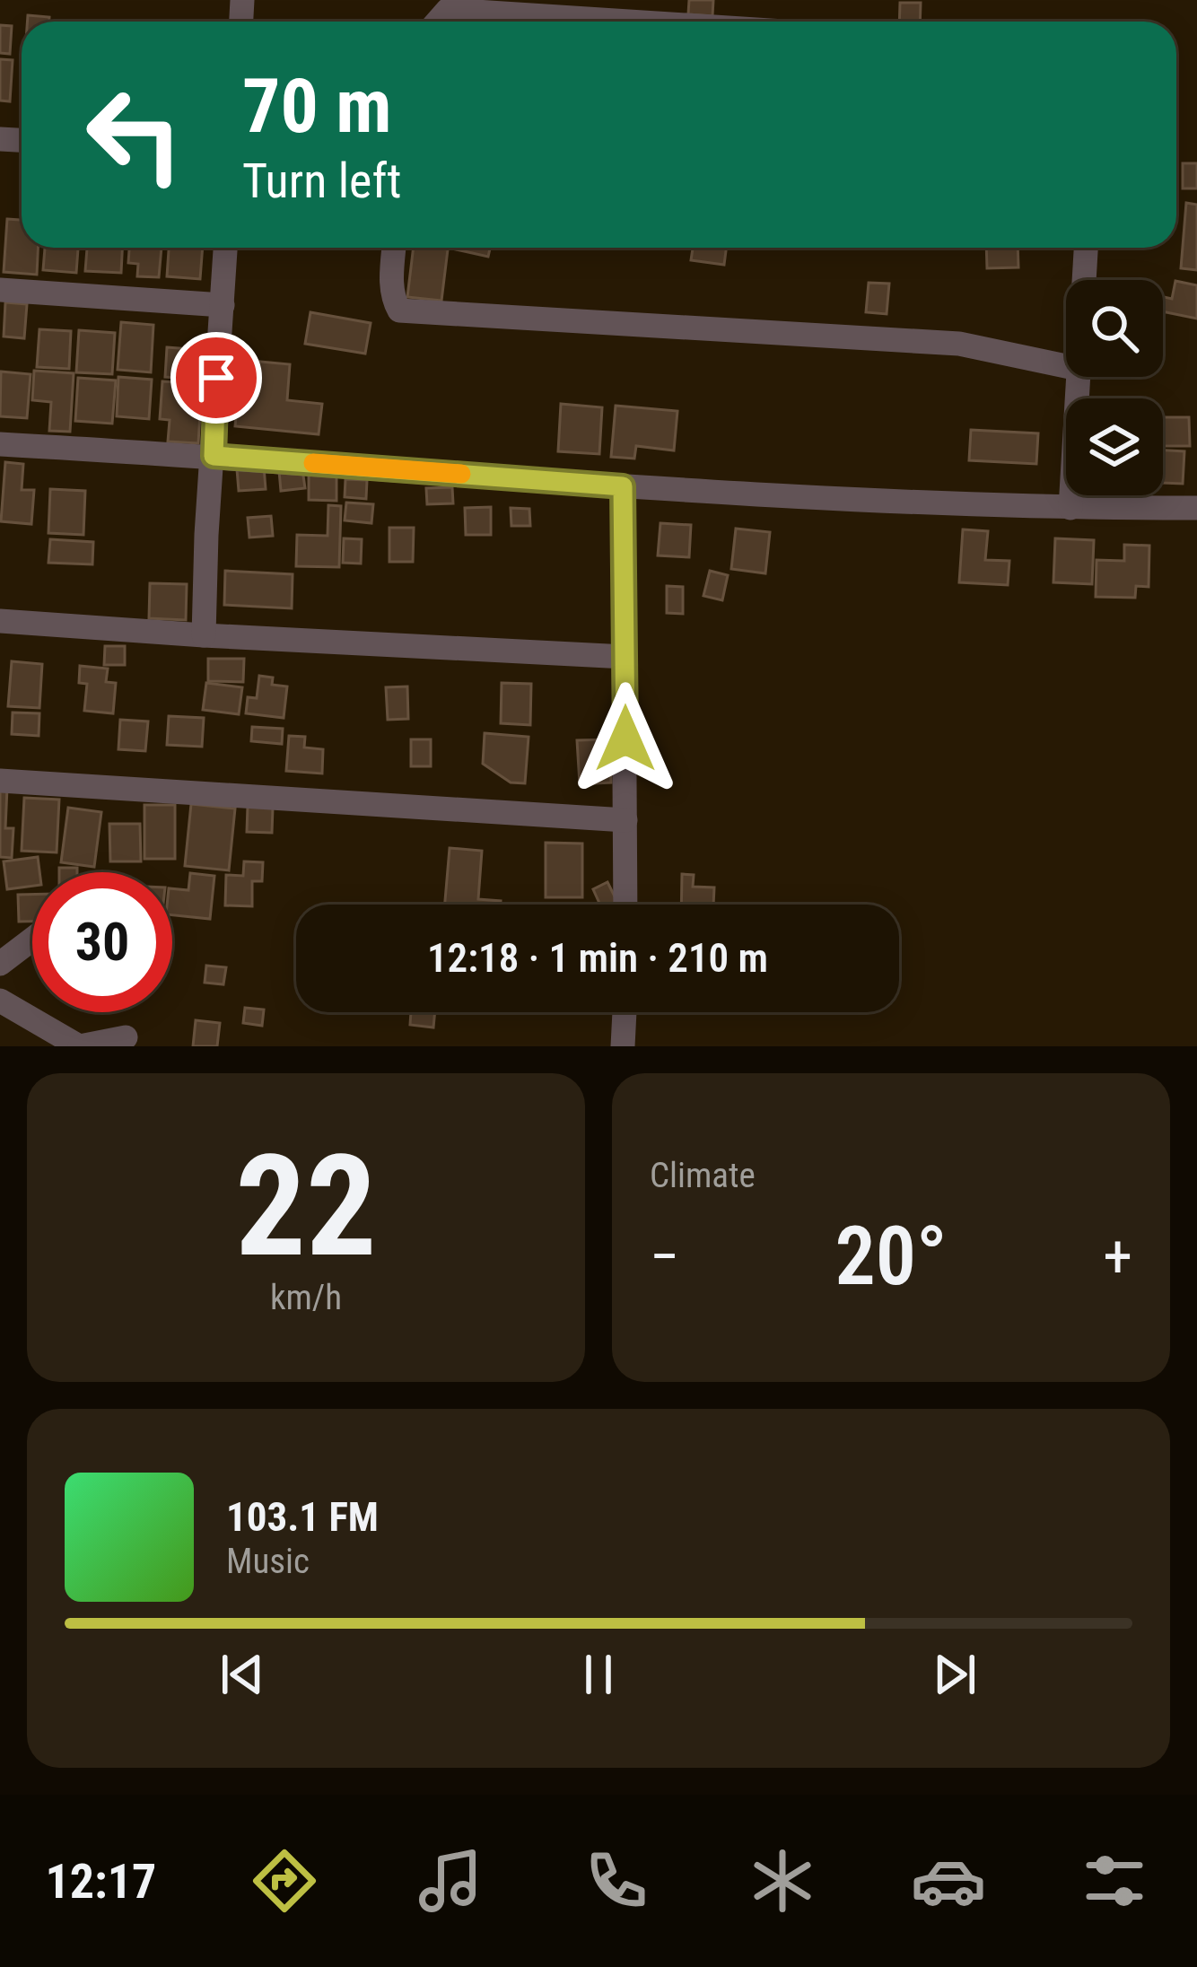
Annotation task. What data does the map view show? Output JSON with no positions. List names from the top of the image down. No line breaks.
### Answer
{"page":{"turn":["70 m","Turn left"],"limit":"30","trip":"12:18 · 1 min · 210 m","tile":[["22","km/h"],"Climate"],"heat":["−","20°","+"],"song":["103.1 FM","Music"],"tabs":"12:17"}}
